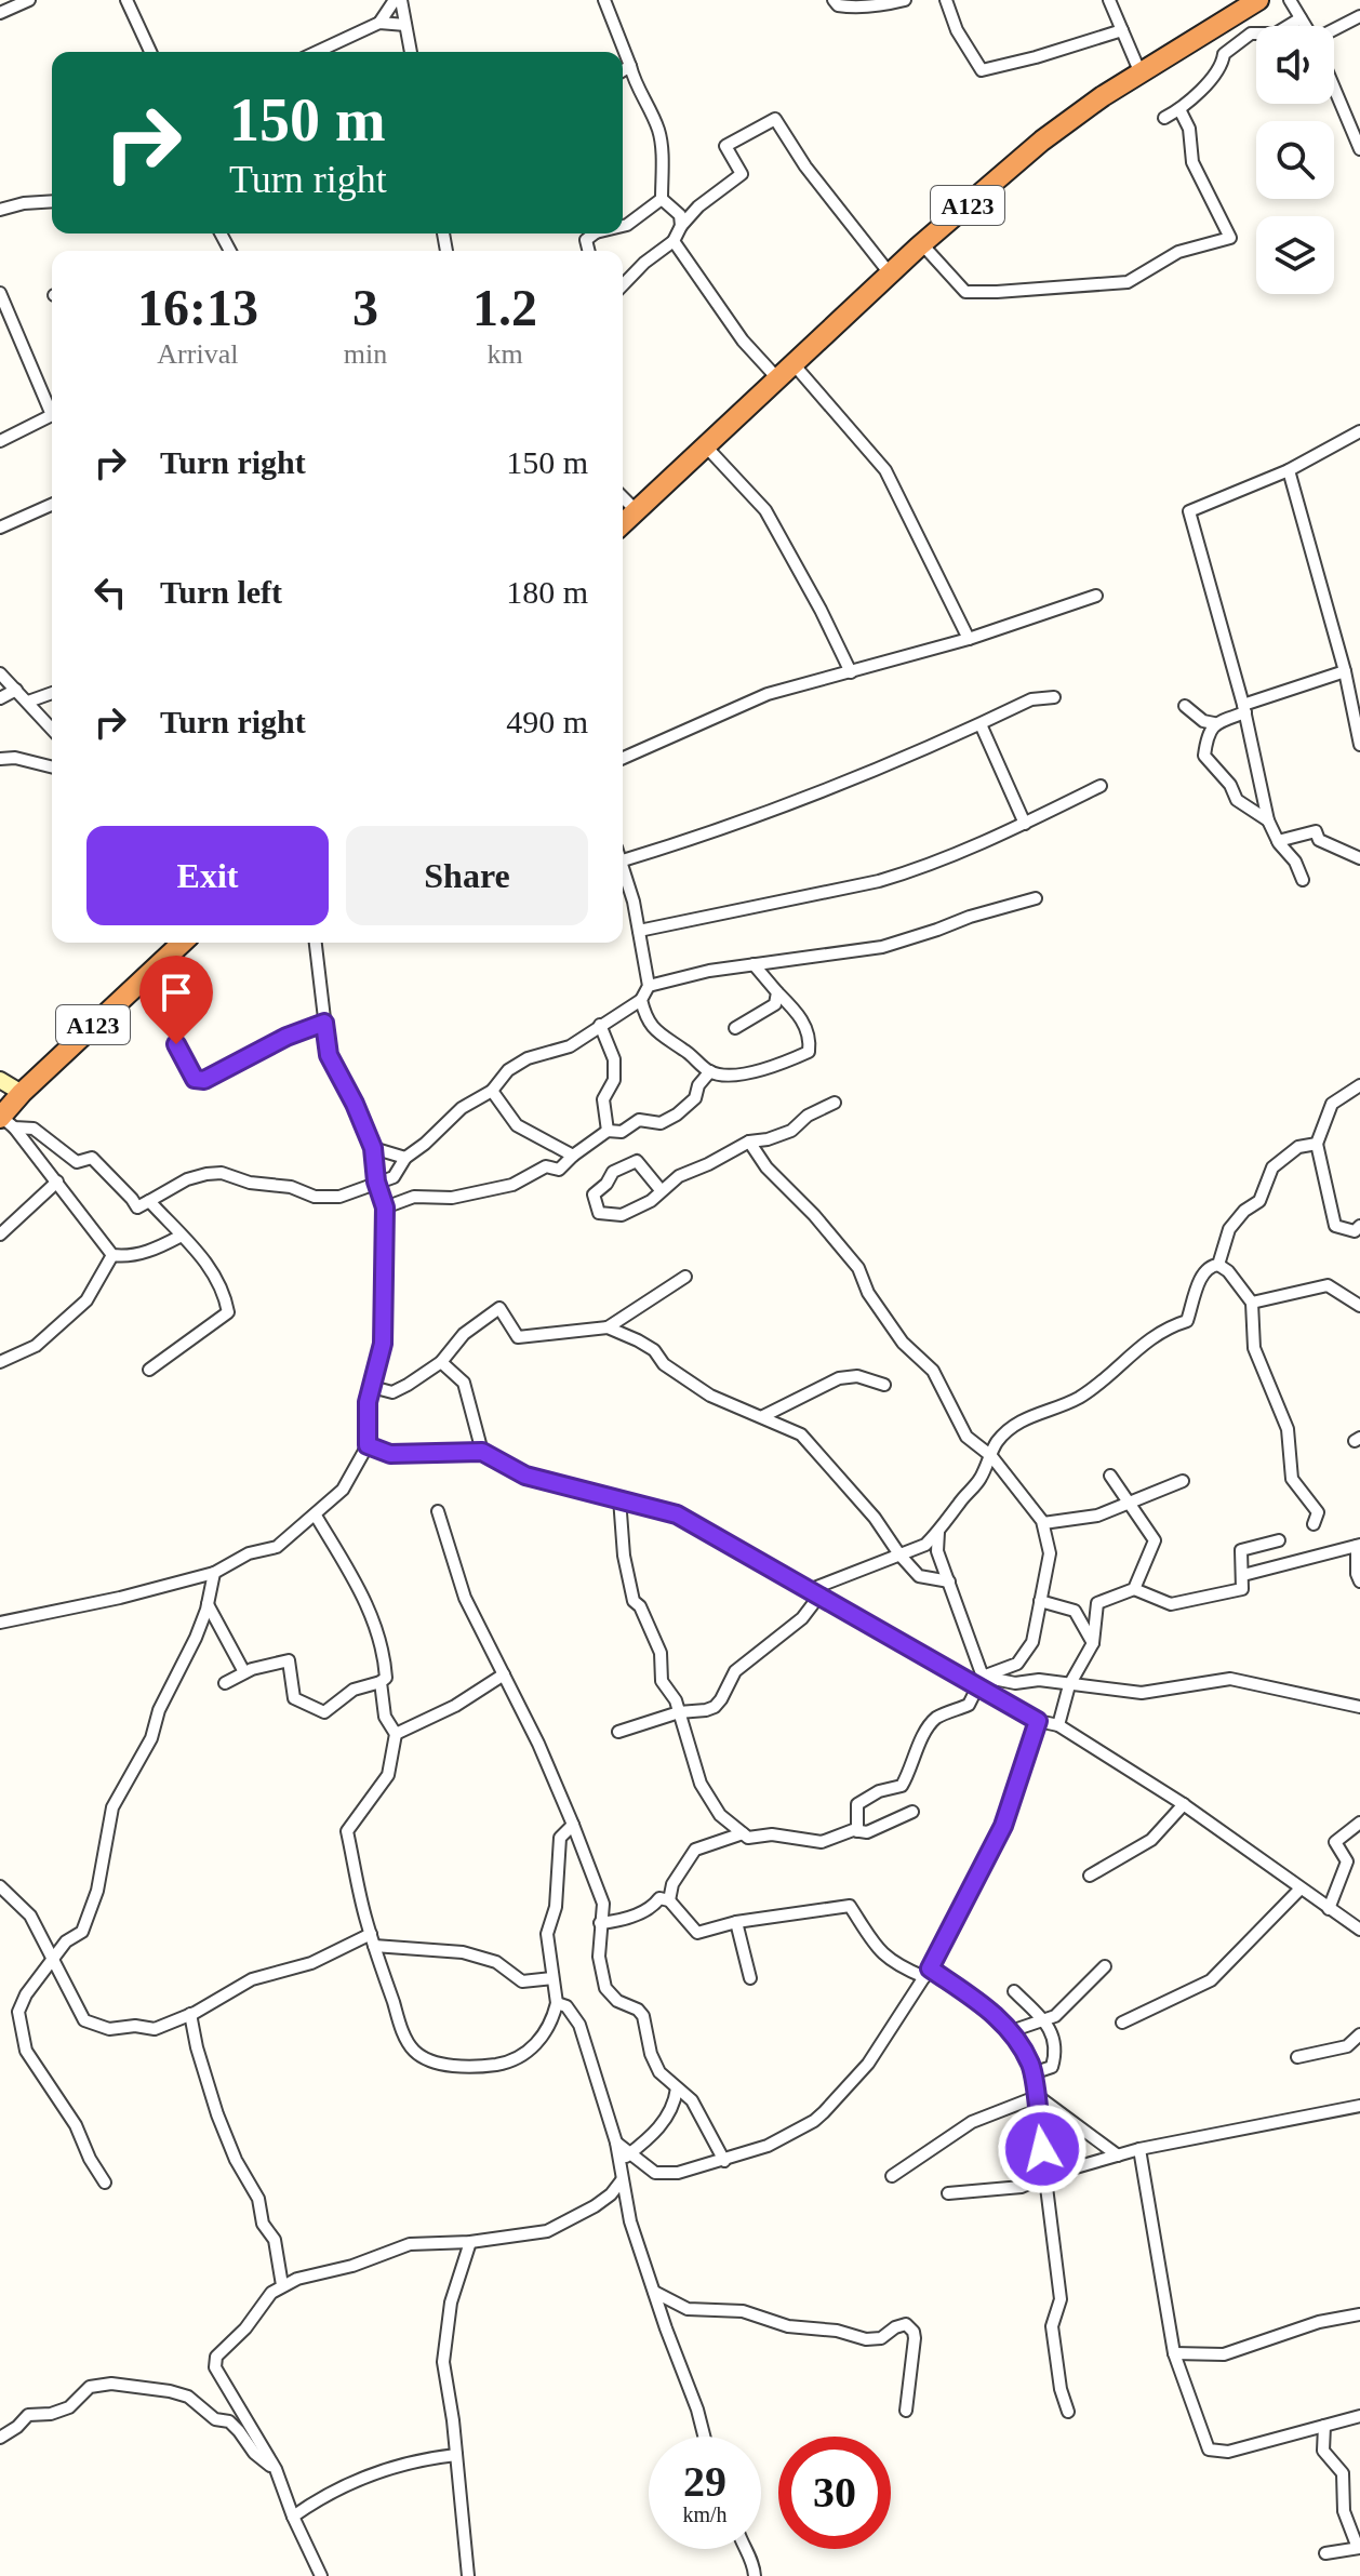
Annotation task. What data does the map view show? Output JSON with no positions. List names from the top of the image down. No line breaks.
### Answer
{"streets":{"highway":["A123"]},"page":{"turn":["150 m","Turn right"],"eta":["16:13","Arrival","3","min","1.2","km"],"list":[{"name":"Turn right","value":"150 m"},{"name":"Turn left","value":"180 m"},{"name":"Turn right","value":"490 m"}],"buttons":["Exit","Share"],"speed":"29 km/h","limit":"30"}}
